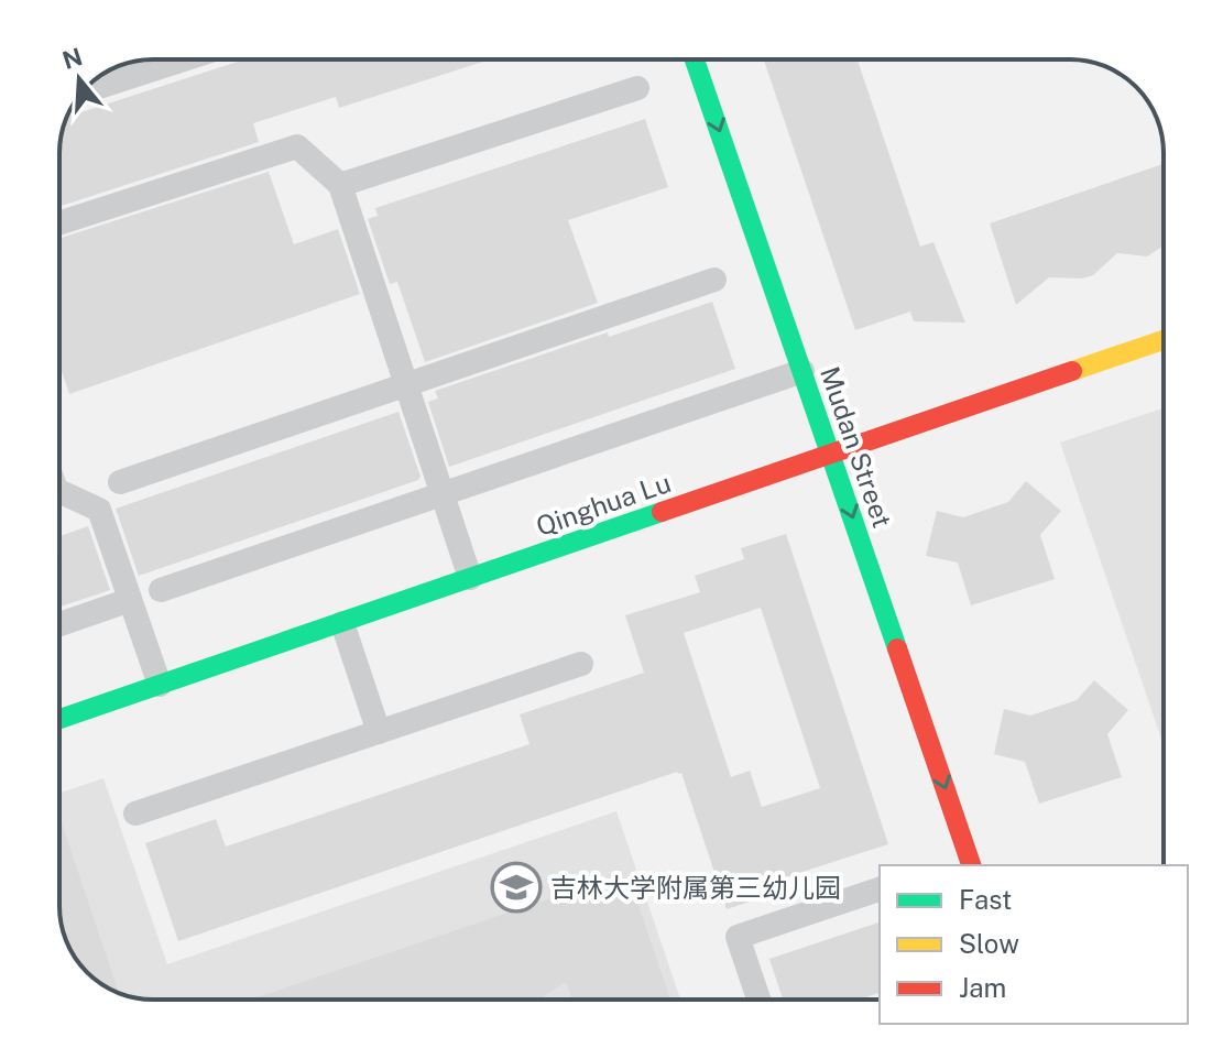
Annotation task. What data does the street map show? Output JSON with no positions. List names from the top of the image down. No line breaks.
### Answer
{"streets":{"street":["Mudan Street","Qinghua Lu"]},"crossings":[["Mudan Street","Qinghua Lu"]],"one_way":["Mudan Street"],"places":{"school or university":["吉林大学附属第三幼儿园"]},"legend":["Fast","Slow","Jam"],"north":"top"}
